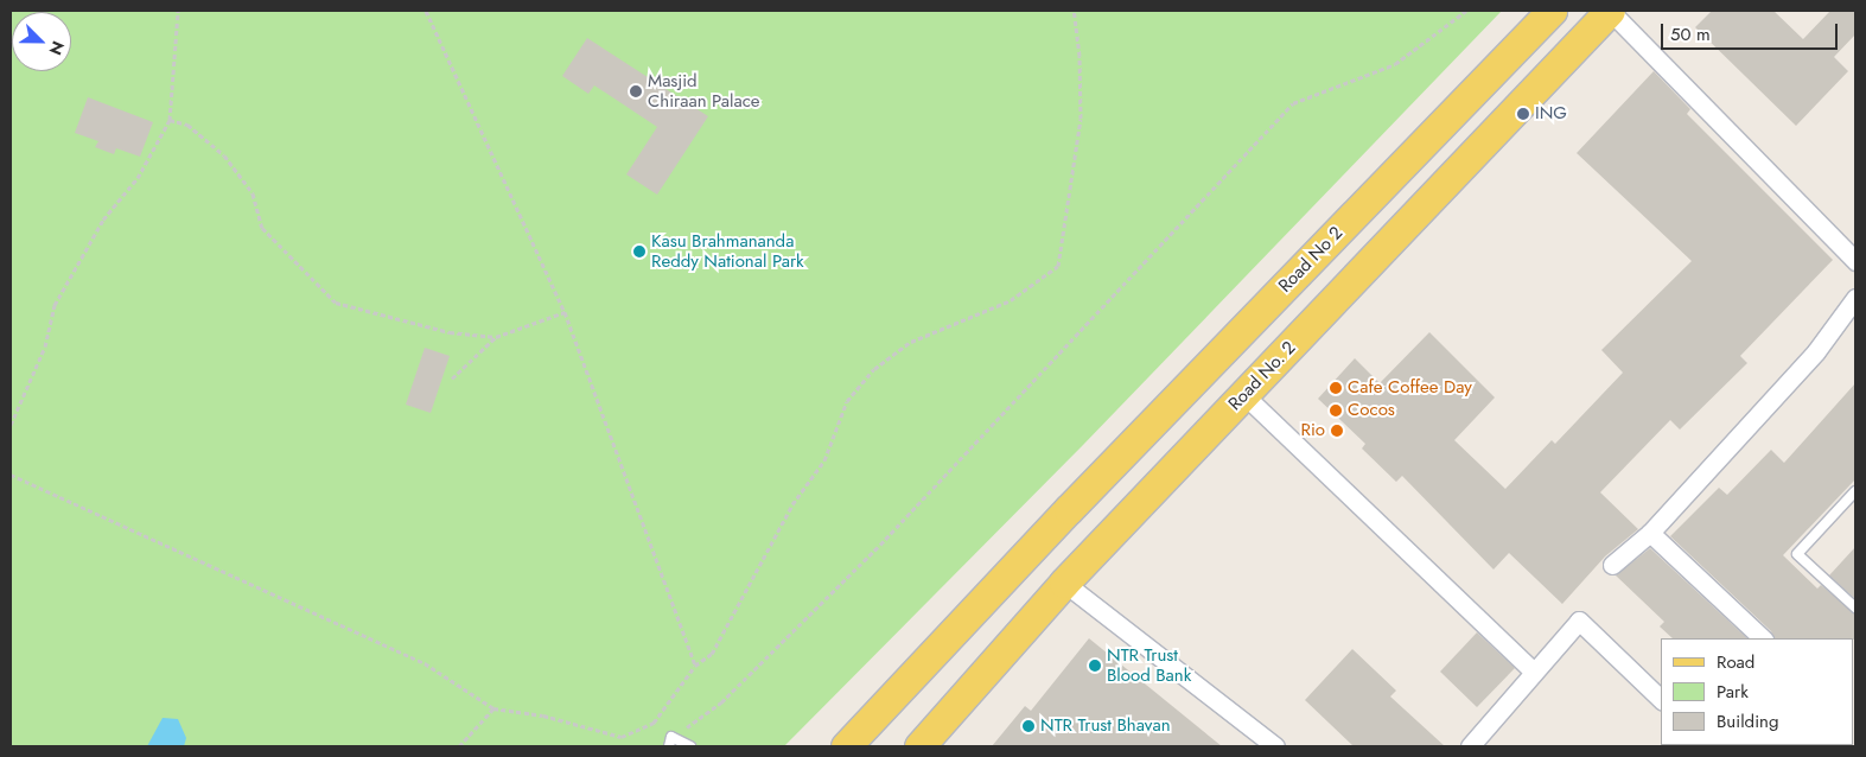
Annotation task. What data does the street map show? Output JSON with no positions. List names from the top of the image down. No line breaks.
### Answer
{"streets":{"main road":["Road No 2","Road No. 2"]},"places":["Masjid Chiraan Palace","ING","Kasu Brahmananda Reddy National Park","Cafe Coffee Day","Cocos","Rio","NTR Trust Blood Bank","NTR Trust Bhavan"],"legend":["Road","Park","Building"],"scale_bar":"50 m","north":"bottom right"}
